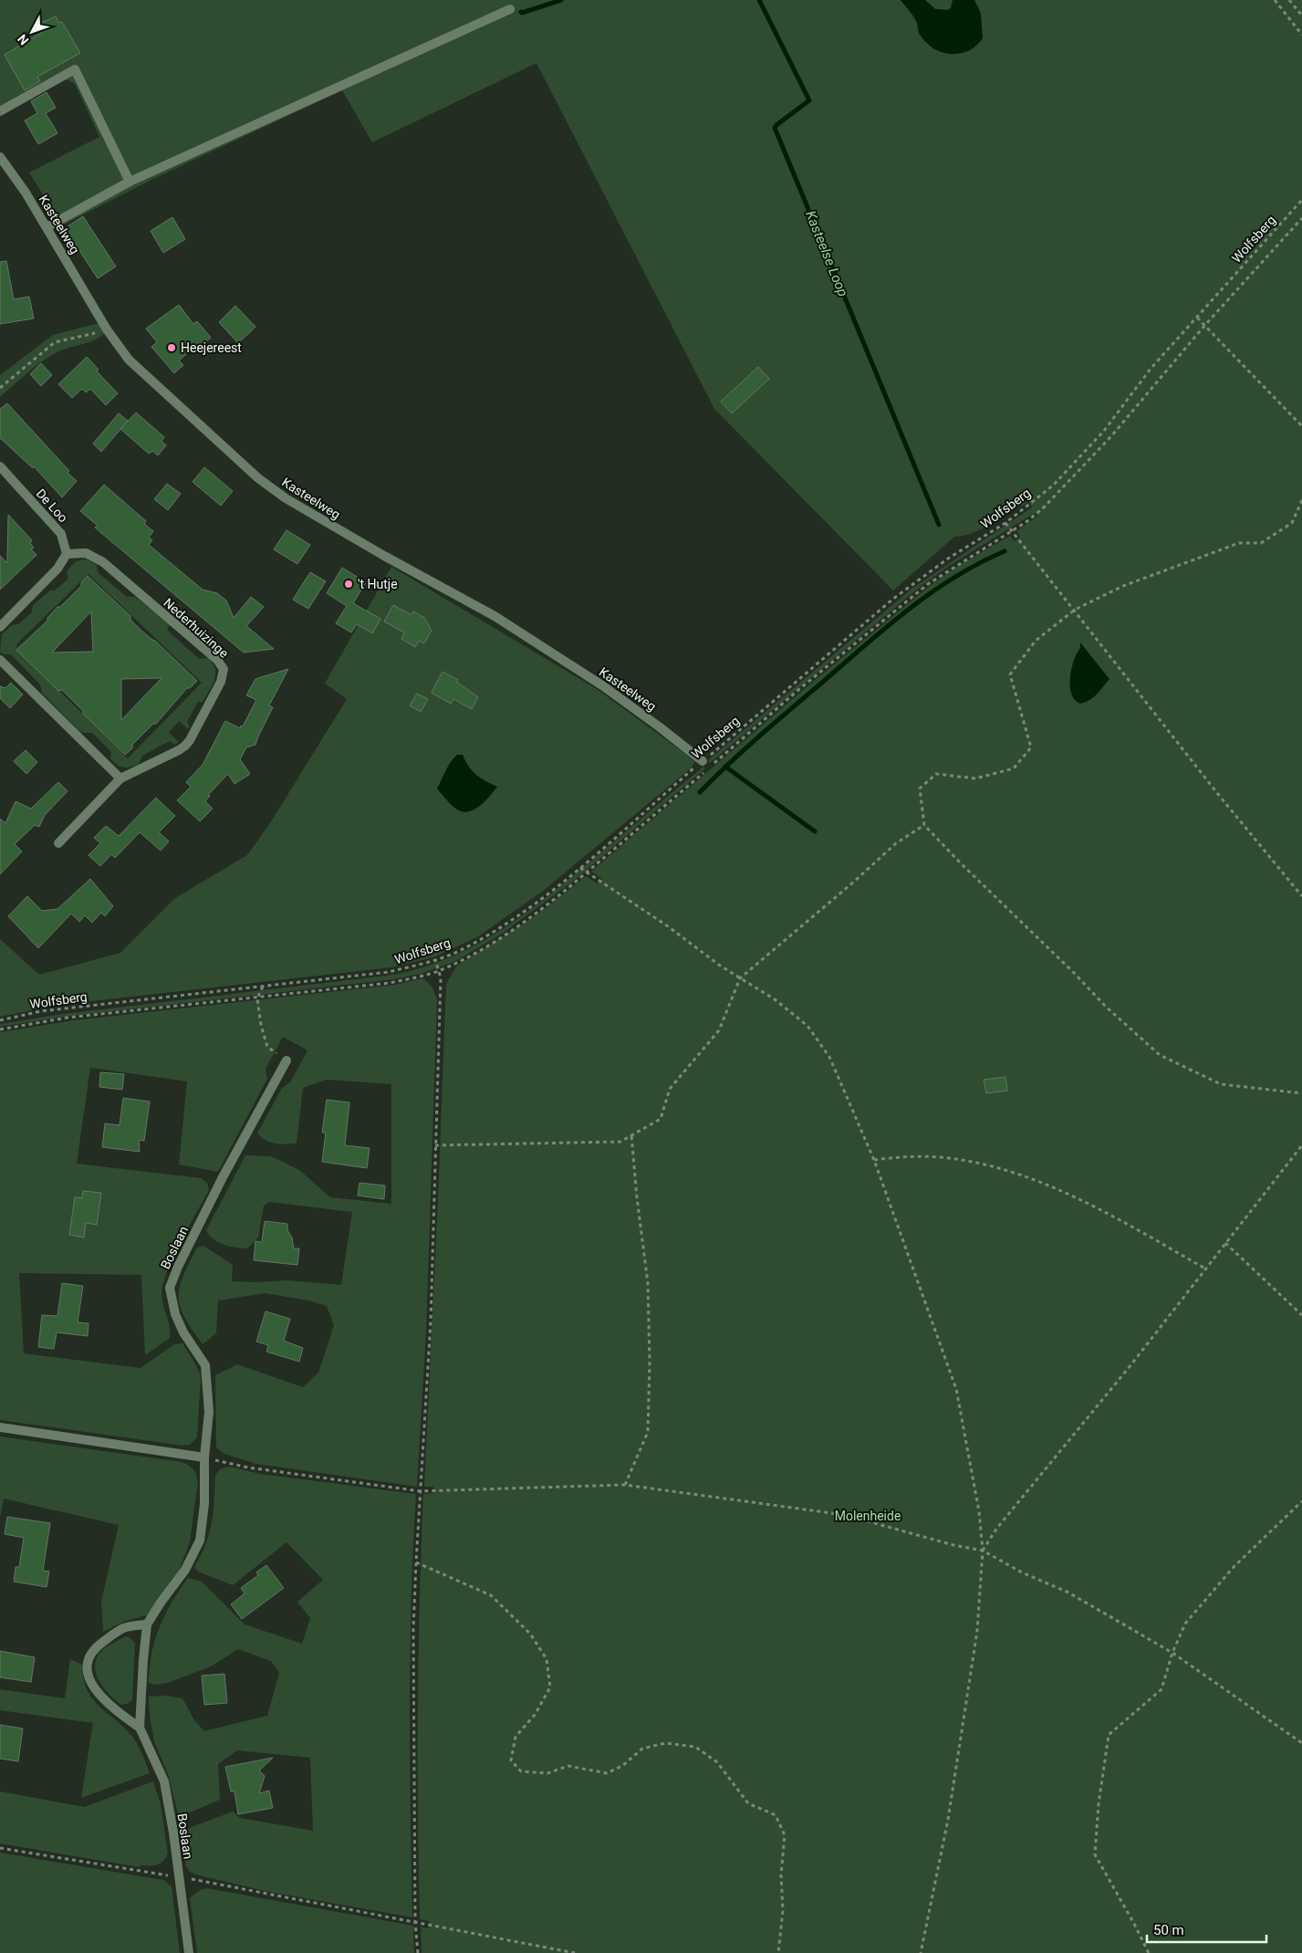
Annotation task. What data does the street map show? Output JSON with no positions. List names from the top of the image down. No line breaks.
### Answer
{"streets":{"street":["Kasteelweg","De Loo","Nederhuizinge","Boslaan"],"path":["Wolfsberg"]},"crossings":[["Kasteelweg","Wolfsberg"],["De Loo","Nederhuizinge"]],"water":["Kasteelse Loop"],"parks":["Molenheide"],"places":["Heejereest","'t Hutje"],"scale_bar":"50 m","north":"bottom left"}
